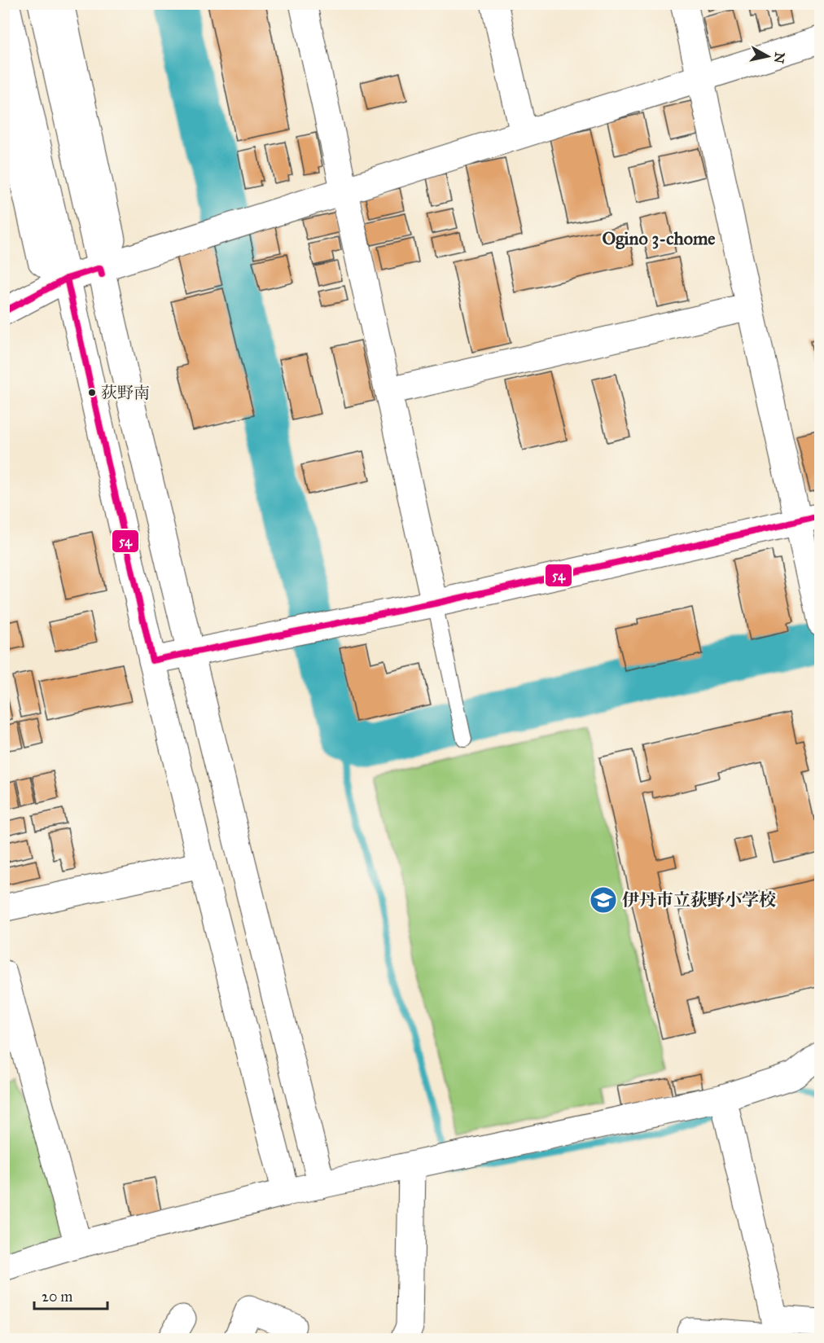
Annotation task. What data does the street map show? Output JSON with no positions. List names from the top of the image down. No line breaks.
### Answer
{"districts":["Ogino 3-chome"],"places":{"other":["荻野南"],"school or university":["伊丹市立荻野小学校"]},"lines":["transit line 54"],"scale_bar":"20 m","north":"right"}
